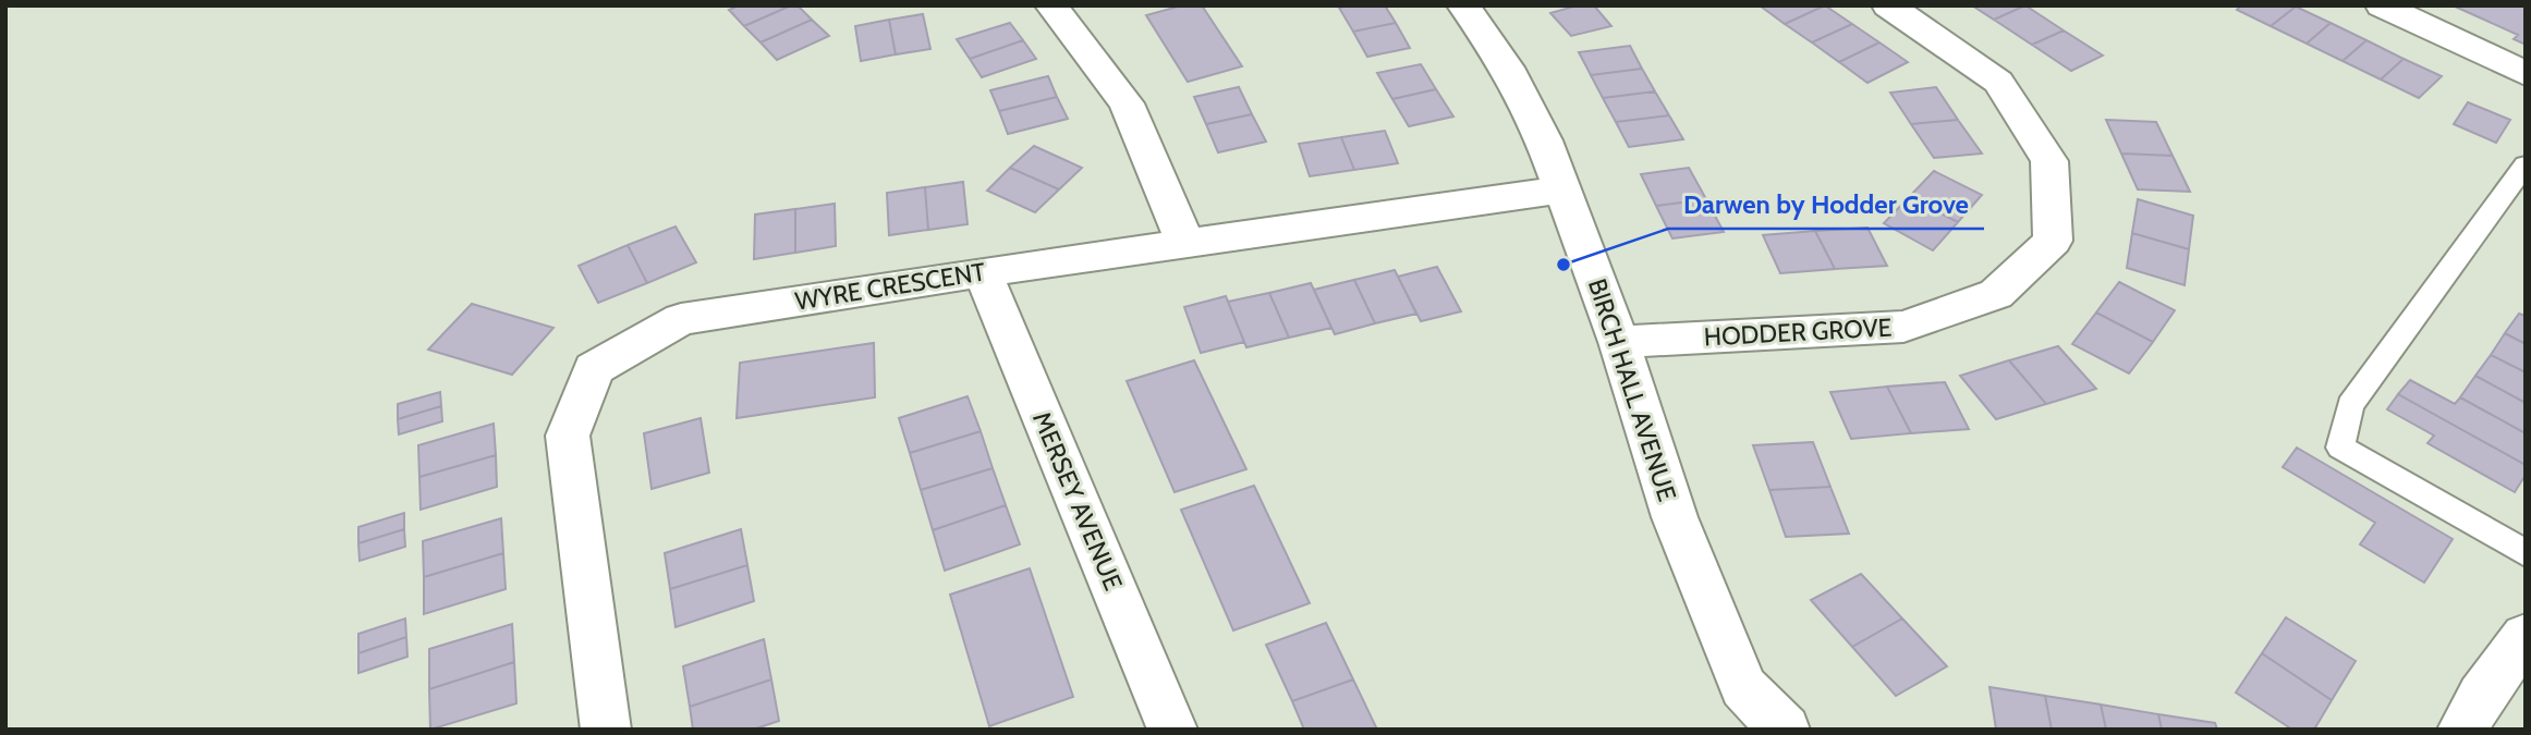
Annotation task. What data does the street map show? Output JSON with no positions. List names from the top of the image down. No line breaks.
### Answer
{"streets":{"street":["WYRE CRESCENT","HODDER GROVE","BIRCH HALL AVENUE","MERSEY AVENUE"]},"crossings":[["WYRE CRESCENT","BIRCH HALL AVENUE"],["WYRE CRESCENT","MERSEY AVENUE"],["HODDER GROVE","BIRCH HALL AVENUE"]],"places":["Darwen by Hodder Grove"]}
